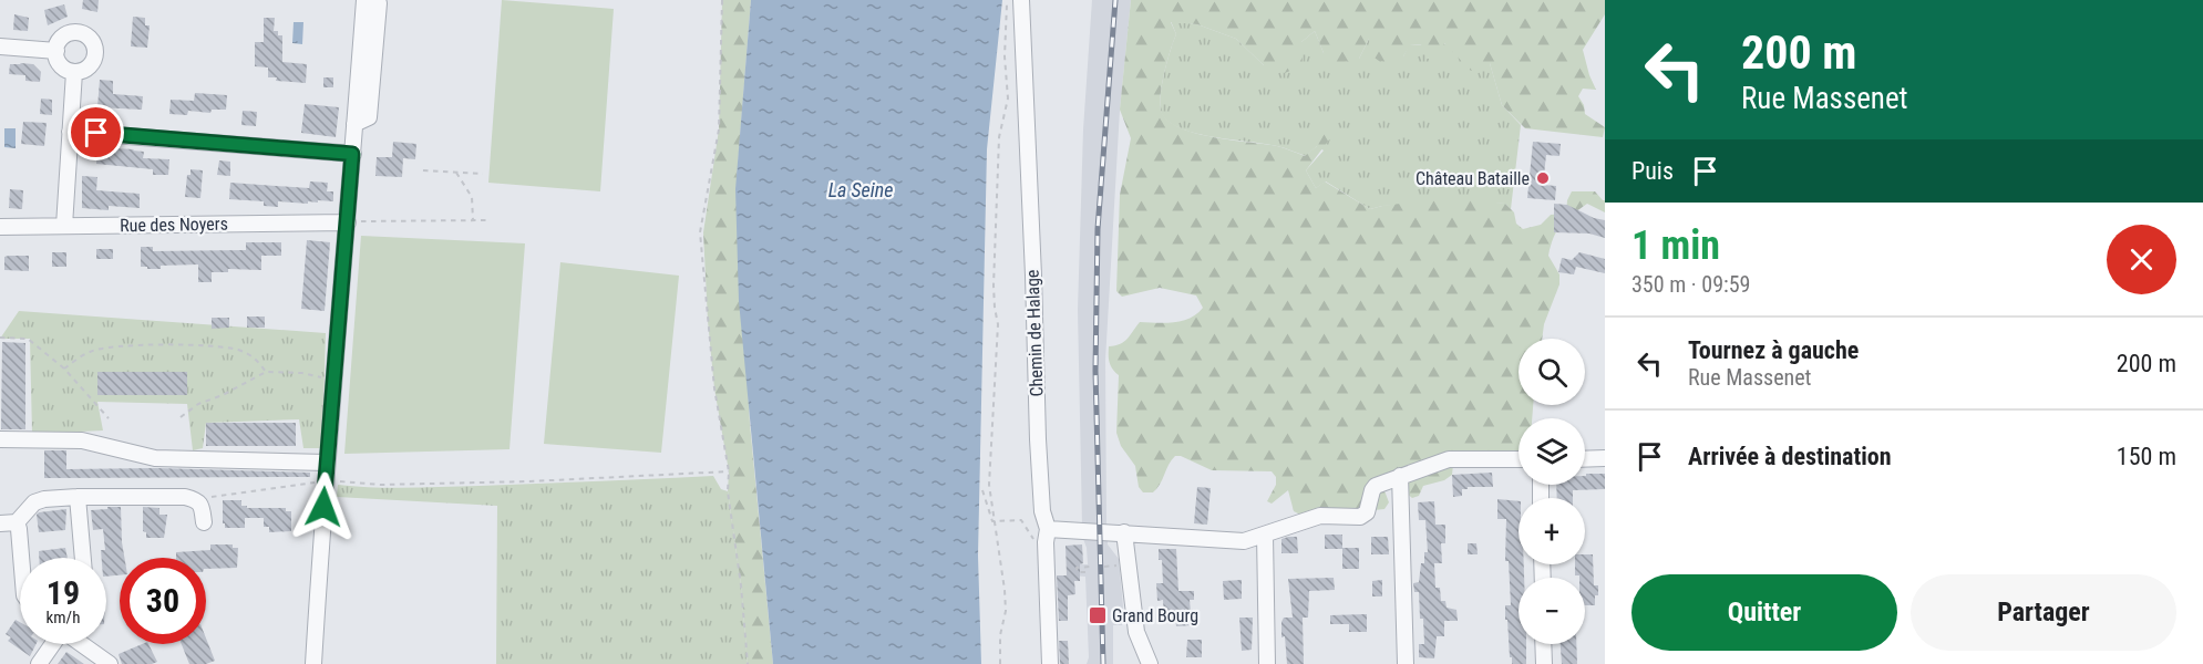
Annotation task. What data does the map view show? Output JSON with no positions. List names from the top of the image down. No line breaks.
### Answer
{"streets":{"street":["Rue des Noyers","Chemin de Halage"]},"water":["La Seine"],"places":{"other":["Château Bataille"],"transit":["Grand Bourg"]},"page":{"turn":["200 m","Rue Massenet"],"then":"Puis","heading":["1 min","350 m · 09:59"],"list":[{"name":"Tournez à gauche","note":"Rue Massenet","value":"200 m"},{"name":"Arrivée à destination","value":"150 m"}],"map_buttons":["+","−"],"speed":"19 km/h","limit":"30","buttons":["Quitter","Partager"]}}
